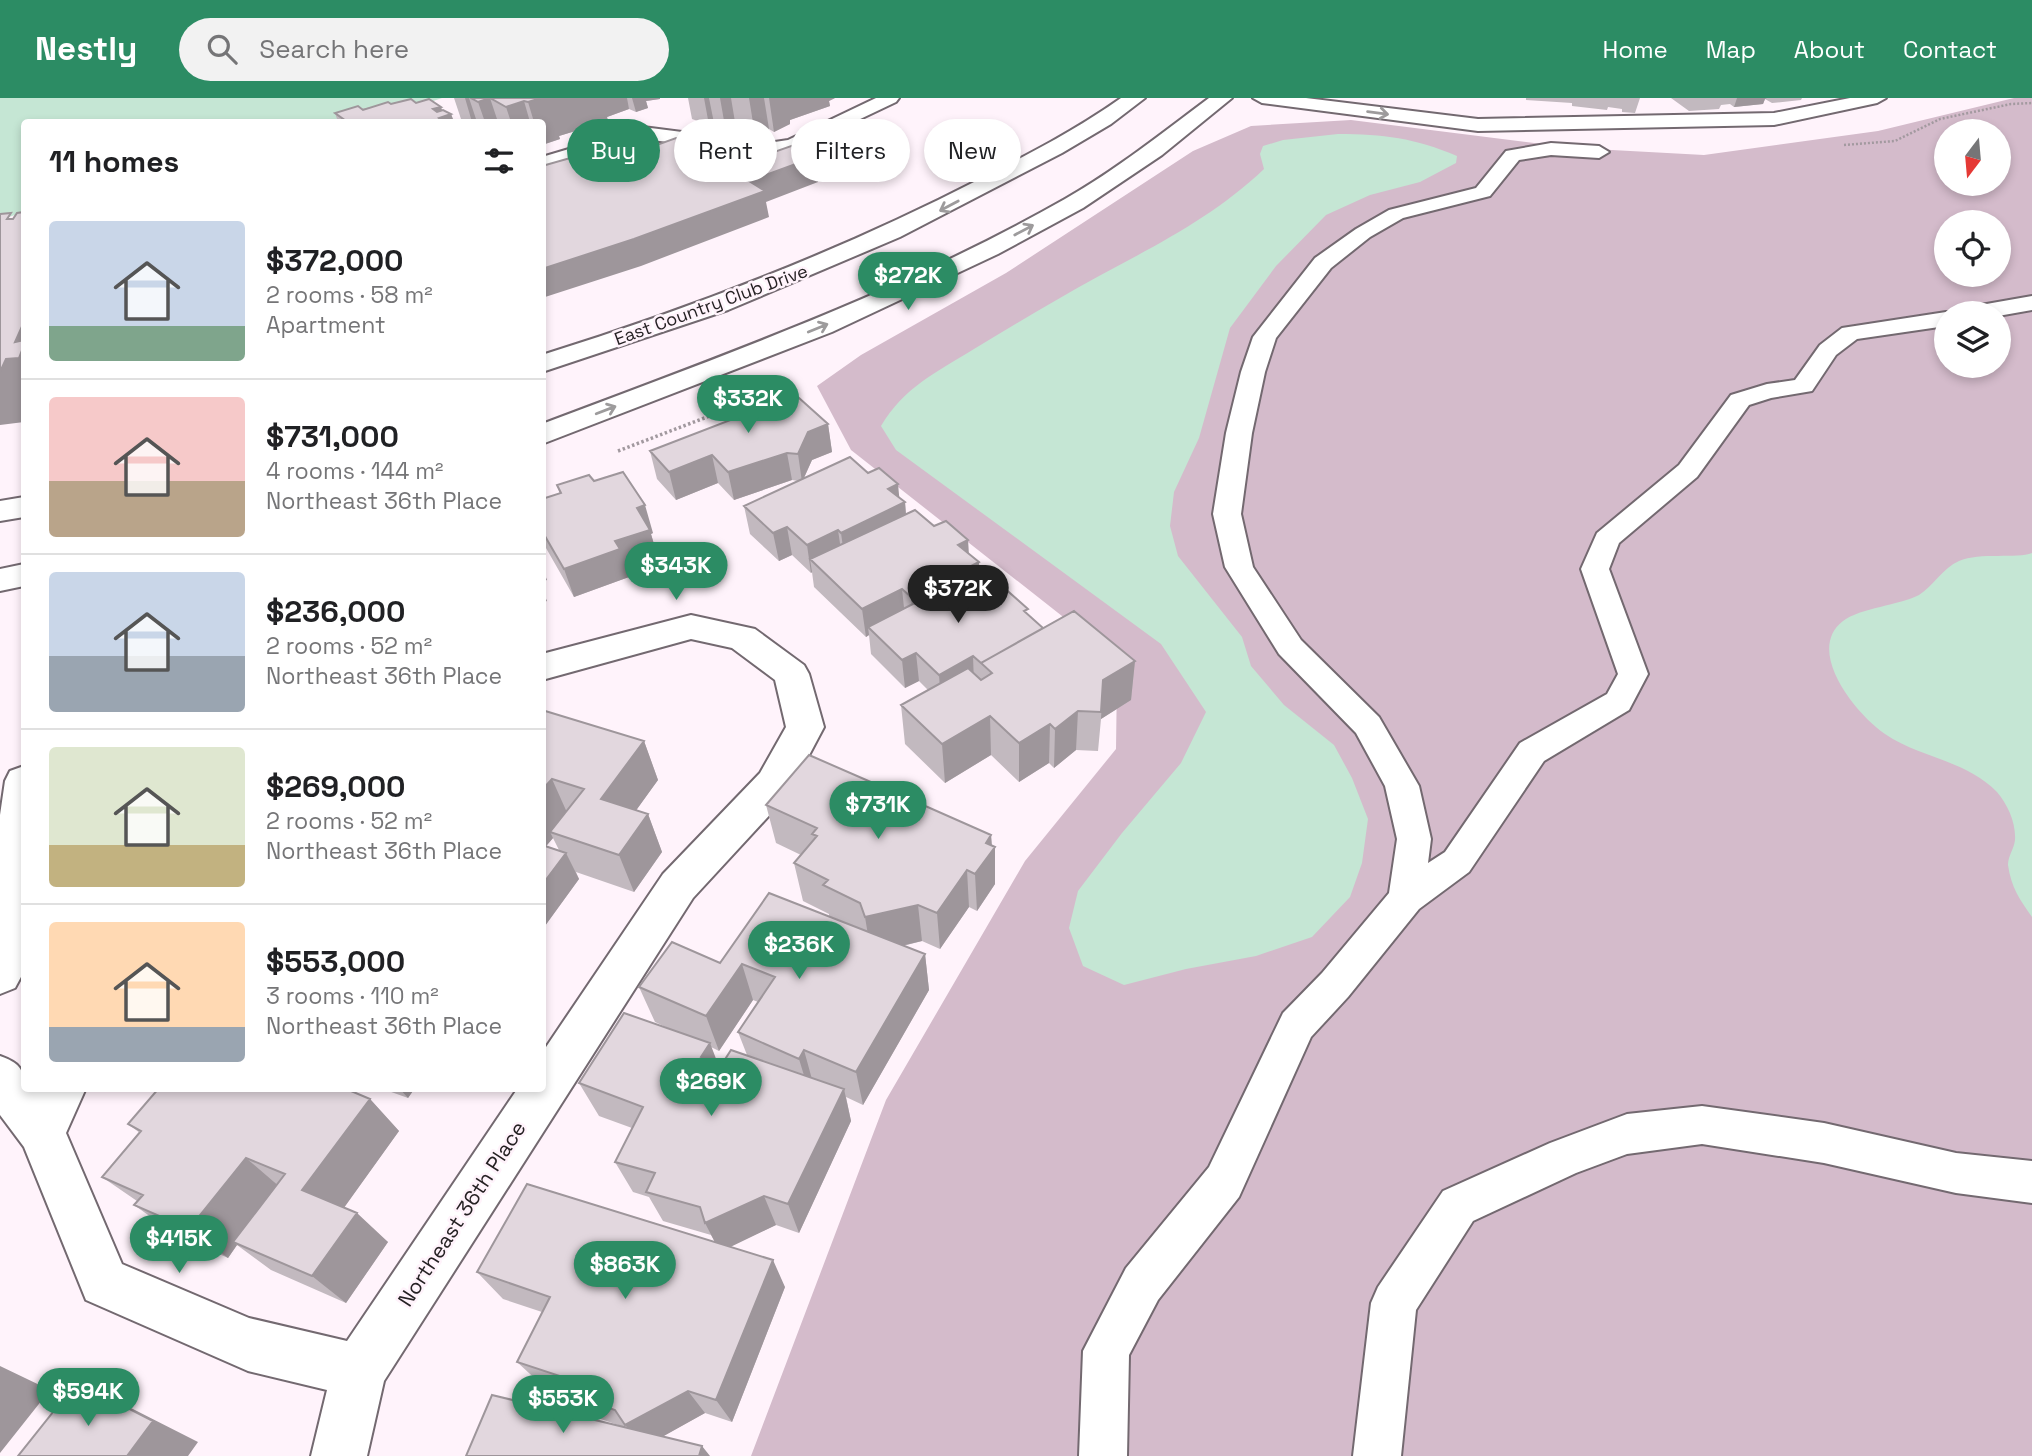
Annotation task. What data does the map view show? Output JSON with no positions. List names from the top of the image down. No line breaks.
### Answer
{"streets":{"street":["East Country Club Drive","Northeast 36th Place"]},"north":"bottom","page":{"header":"Nestly","search":"Search here","nav":["Home","Map","About","Contact"],"chip":["Buy","Rent","Filters","New"],"heading":"11 homes","list":[{"name":"$372,000","note":"2 rooms · 58 m² · Apartment"},{"name":"$731,000","note":"4 rooms · 144 m² · Northeast 36th Place"},{"name":"$236,000","note":"2 rooms · 52 m² · Northeast 36th Place"},{"name":"$269,000","note":"2 rooms · 52 m² · Northeast 36th Place"},{"name":"$553,000","note":"3 rooms · 110 m² · Northeast 36th Place"}],"price":["$272K","$332K","$343K","$372K","$731K","$236K","$269K","$415K","$863K","$594K","$553K"]}}
